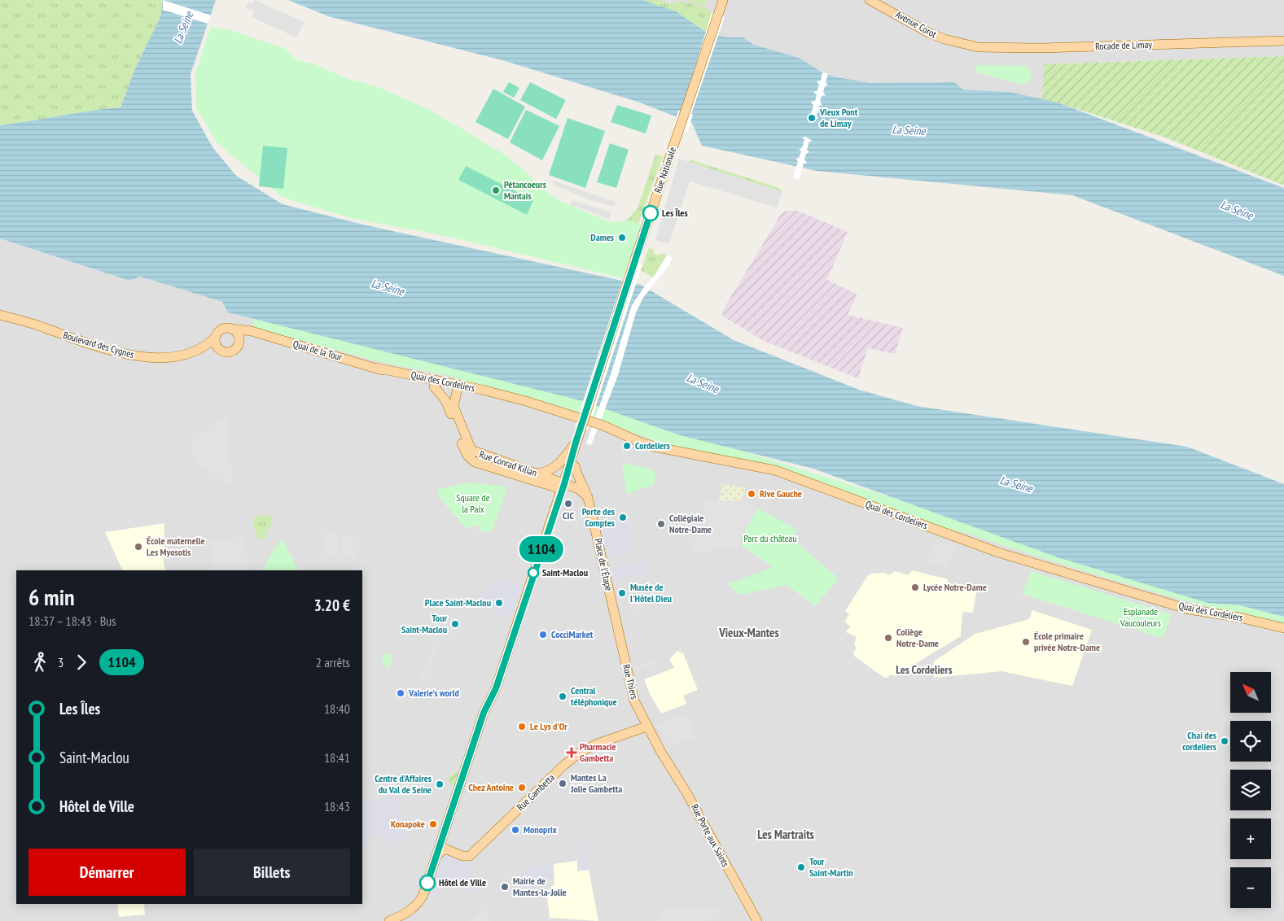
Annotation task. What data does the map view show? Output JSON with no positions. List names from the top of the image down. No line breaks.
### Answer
{"streets":{"main road":["Avenue Corot","Rocade de Limay","Rue Nationale","Boulevard des Cygnes","Quai de la Tour","Quai des Cordeliers","Rue Conrad Kilian","Place de l'Étape","Rue Thiers","Rue Gambetta","Rue Porte aux Saints"]},"crossings":[["Avenue Corot","Rocade de Limay"],["Boulevard des Cygnes","Quai de la Tour"],["Quai de la Tour","Quai des Cordeliers"],["Quai des Cordeliers","Rue Conrad Kilian"],["Place de l'Étape","Rue Thiers"],["Rue Thiers","Rue Gambetta"],["Rue Thiers","Rue Porte aux Saints"]],"districts":["Vieux-Mantes","Les Cordeliers","Les Martraits"],"water":["La Seine"],"parks":["Square de la Paix","Parc du château","Esplanade Vaucouleurs"],"places":{"other":["Vieux Pont de Limay","Pétancoeurs Mantais","Les Îles","Dames","Cordeliers","Rive Gauche","CIC","Porte des Comptes","Collégiale Notre-Dame","École maternelle Les Myosotis","Saint-Maclou","Lycée Notre-Dame","Musée de l'Hôtel Dieu","Place Saint-Maclou","Tour Saint-Maclou","CocciMarket","Collège Notre-Dame","École primaire privée Notre-Dame","Valerie's world","Central téléphonique","Le Lys d'Or","Chai des cordeliers","Mantes La Jolie Gambetta","Centre d'Affaires du Val de Seine","Chez Antoine","Konapoke","Monoprix","Tour Saint-Martin","Hôtel de Ville","Mairie de Mantes-la-Jolie"],"health":["Pharmacie Gambetta"]},"lines":["bus line 1104"],"north":"top left","page":{"on_map":"1104","heading":["6 min","18:37 – 18:43 · Bus","3.20 €"],"legs":["3","1104","2 arrêts"],"map_buttons":["+","−"],"list":[{"name":"Les Îles","value":"18:40"},{"name":"Saint-Maclou","value":"18:41"},{"name":"Hôtel de Ville","value":"18:43"}],"buttons":["Démarrer","Billets"]}}
